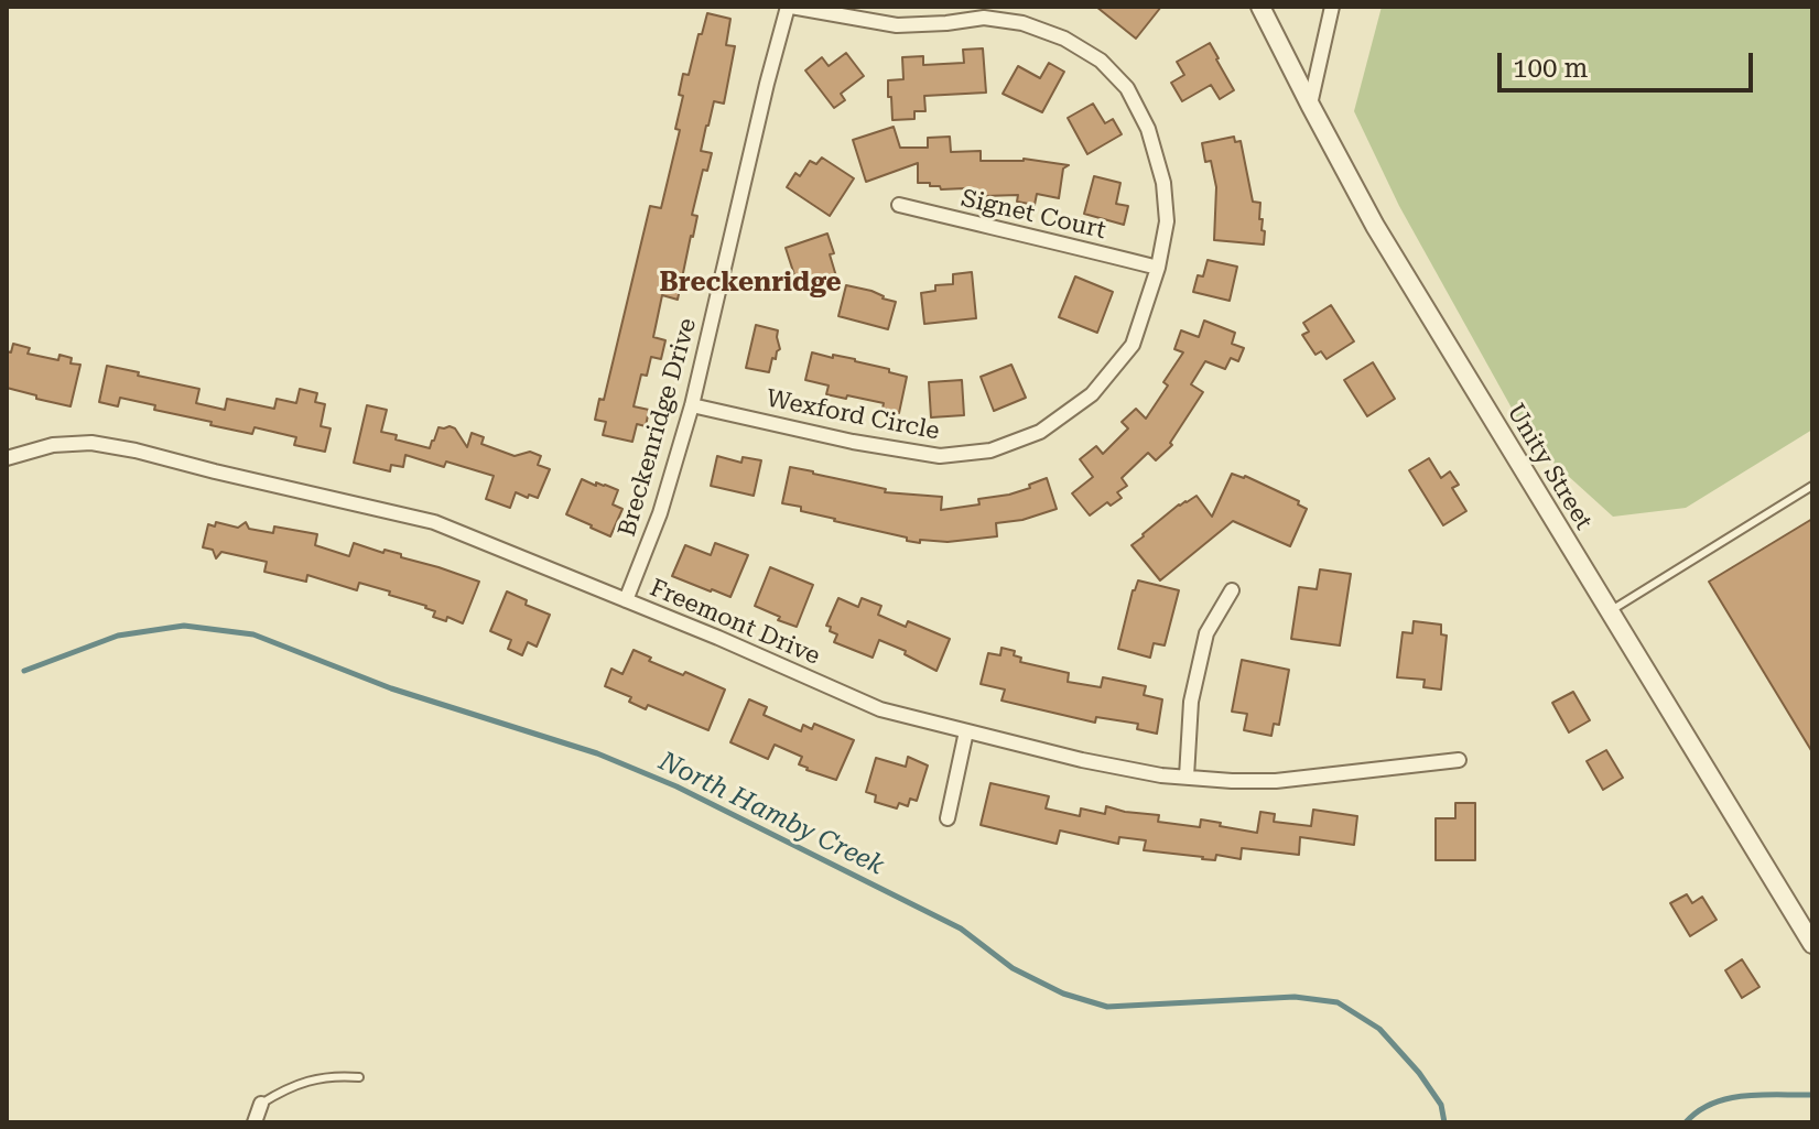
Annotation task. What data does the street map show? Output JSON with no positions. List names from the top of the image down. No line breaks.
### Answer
{"streets":{"street":["Signet Court","Wexford Circle","Breckenridge Drive","Unity Street","Freemont Drive"]},"crossings":[["Signet Court","Wexford Circle"],["Wexford Circle","Breckenridge Drive"],["Breckenridge Drive","Freemont Drive"]],"districts":["Breckenridge"],"water":["North Hamby Creek"],"scale_bar":"100 m"}
